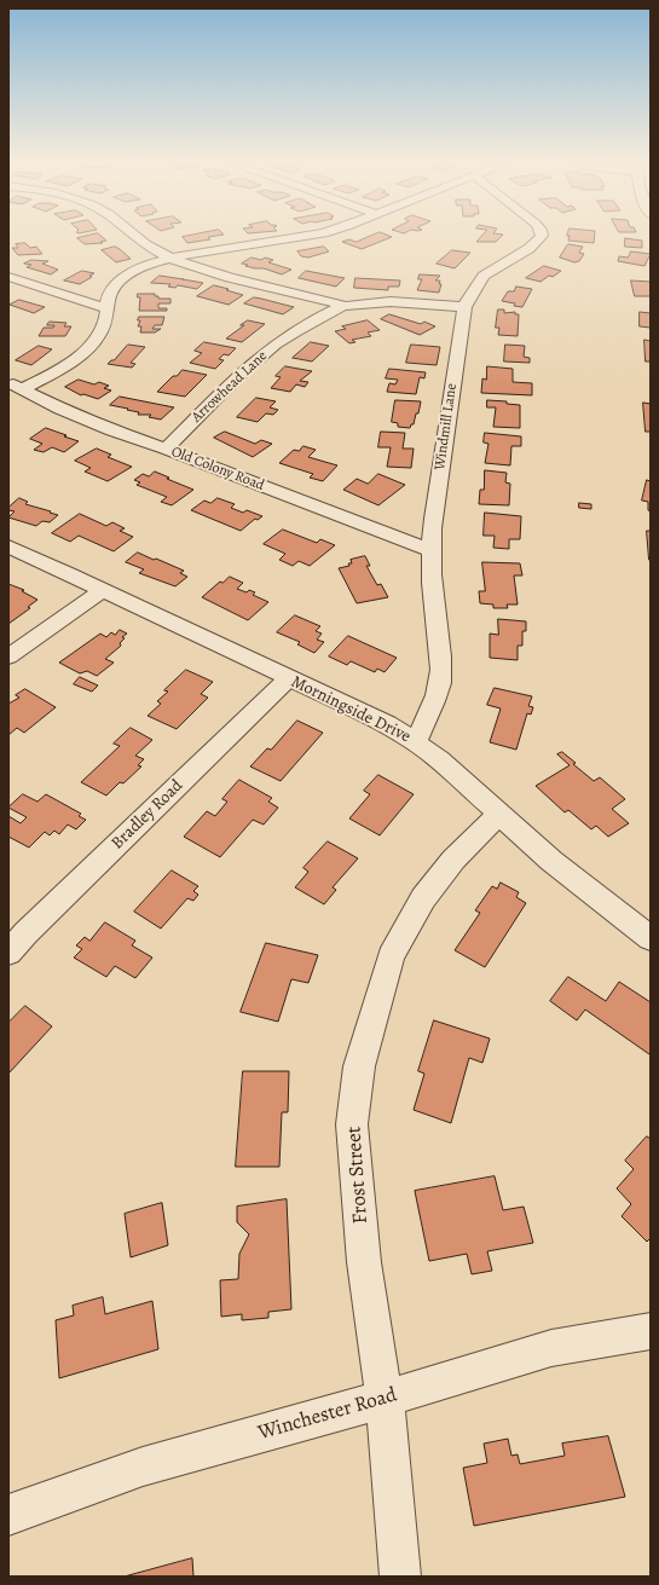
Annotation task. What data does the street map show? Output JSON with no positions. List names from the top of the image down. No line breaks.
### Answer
{"streets":{"street":["Arrowhead Lane","Windmill Lane","Old Colony Road","Morningside Drive","Bradley Road","Frost Street","Winchester Road"]},"crossings":[["Arrowhead Lane","Windmill Lane"],["Arrowhead Lane","Old Colony Road"],["Windmill Lane","Old Colony Road"],["Windmill Lane","Morningside Drive"],["Morningside Drive","Bradley Road"],["Morningside Drive","Frost Street"],["Frost Street","Winchester Road"]]}
